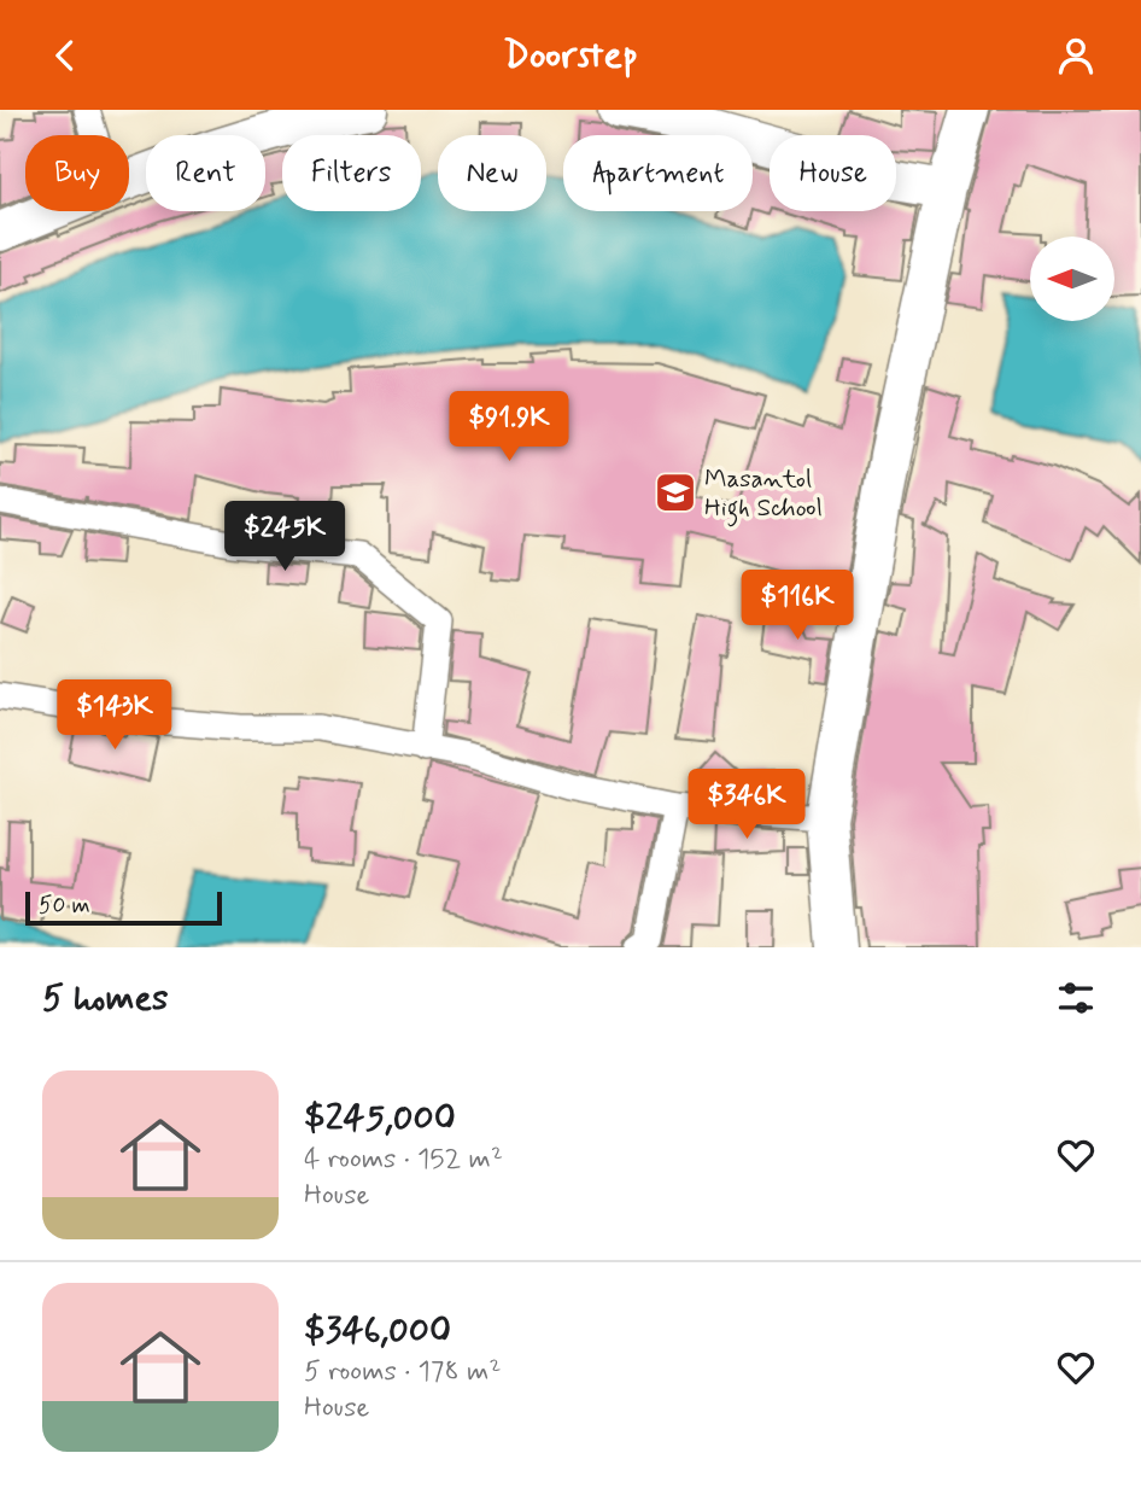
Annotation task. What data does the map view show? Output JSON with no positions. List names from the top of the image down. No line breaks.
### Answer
{"places":{"school or university":["Masantol High School"]},"scale_bar":"50 m","north":"left","page":{"header":"Doorstep","chip":["Buy","Rent","Filters","New","Apartment","House"],"price":["$91.9K","$245K","$116K","$143K","$346K"],"scale":"50 m","heading":"5 homes","list":[{"name":"$245,000","note":"4 rooms · 152 m² · House"},{"name":"$346,000","note":"5 rooms · 178 m² · House"}]}}
